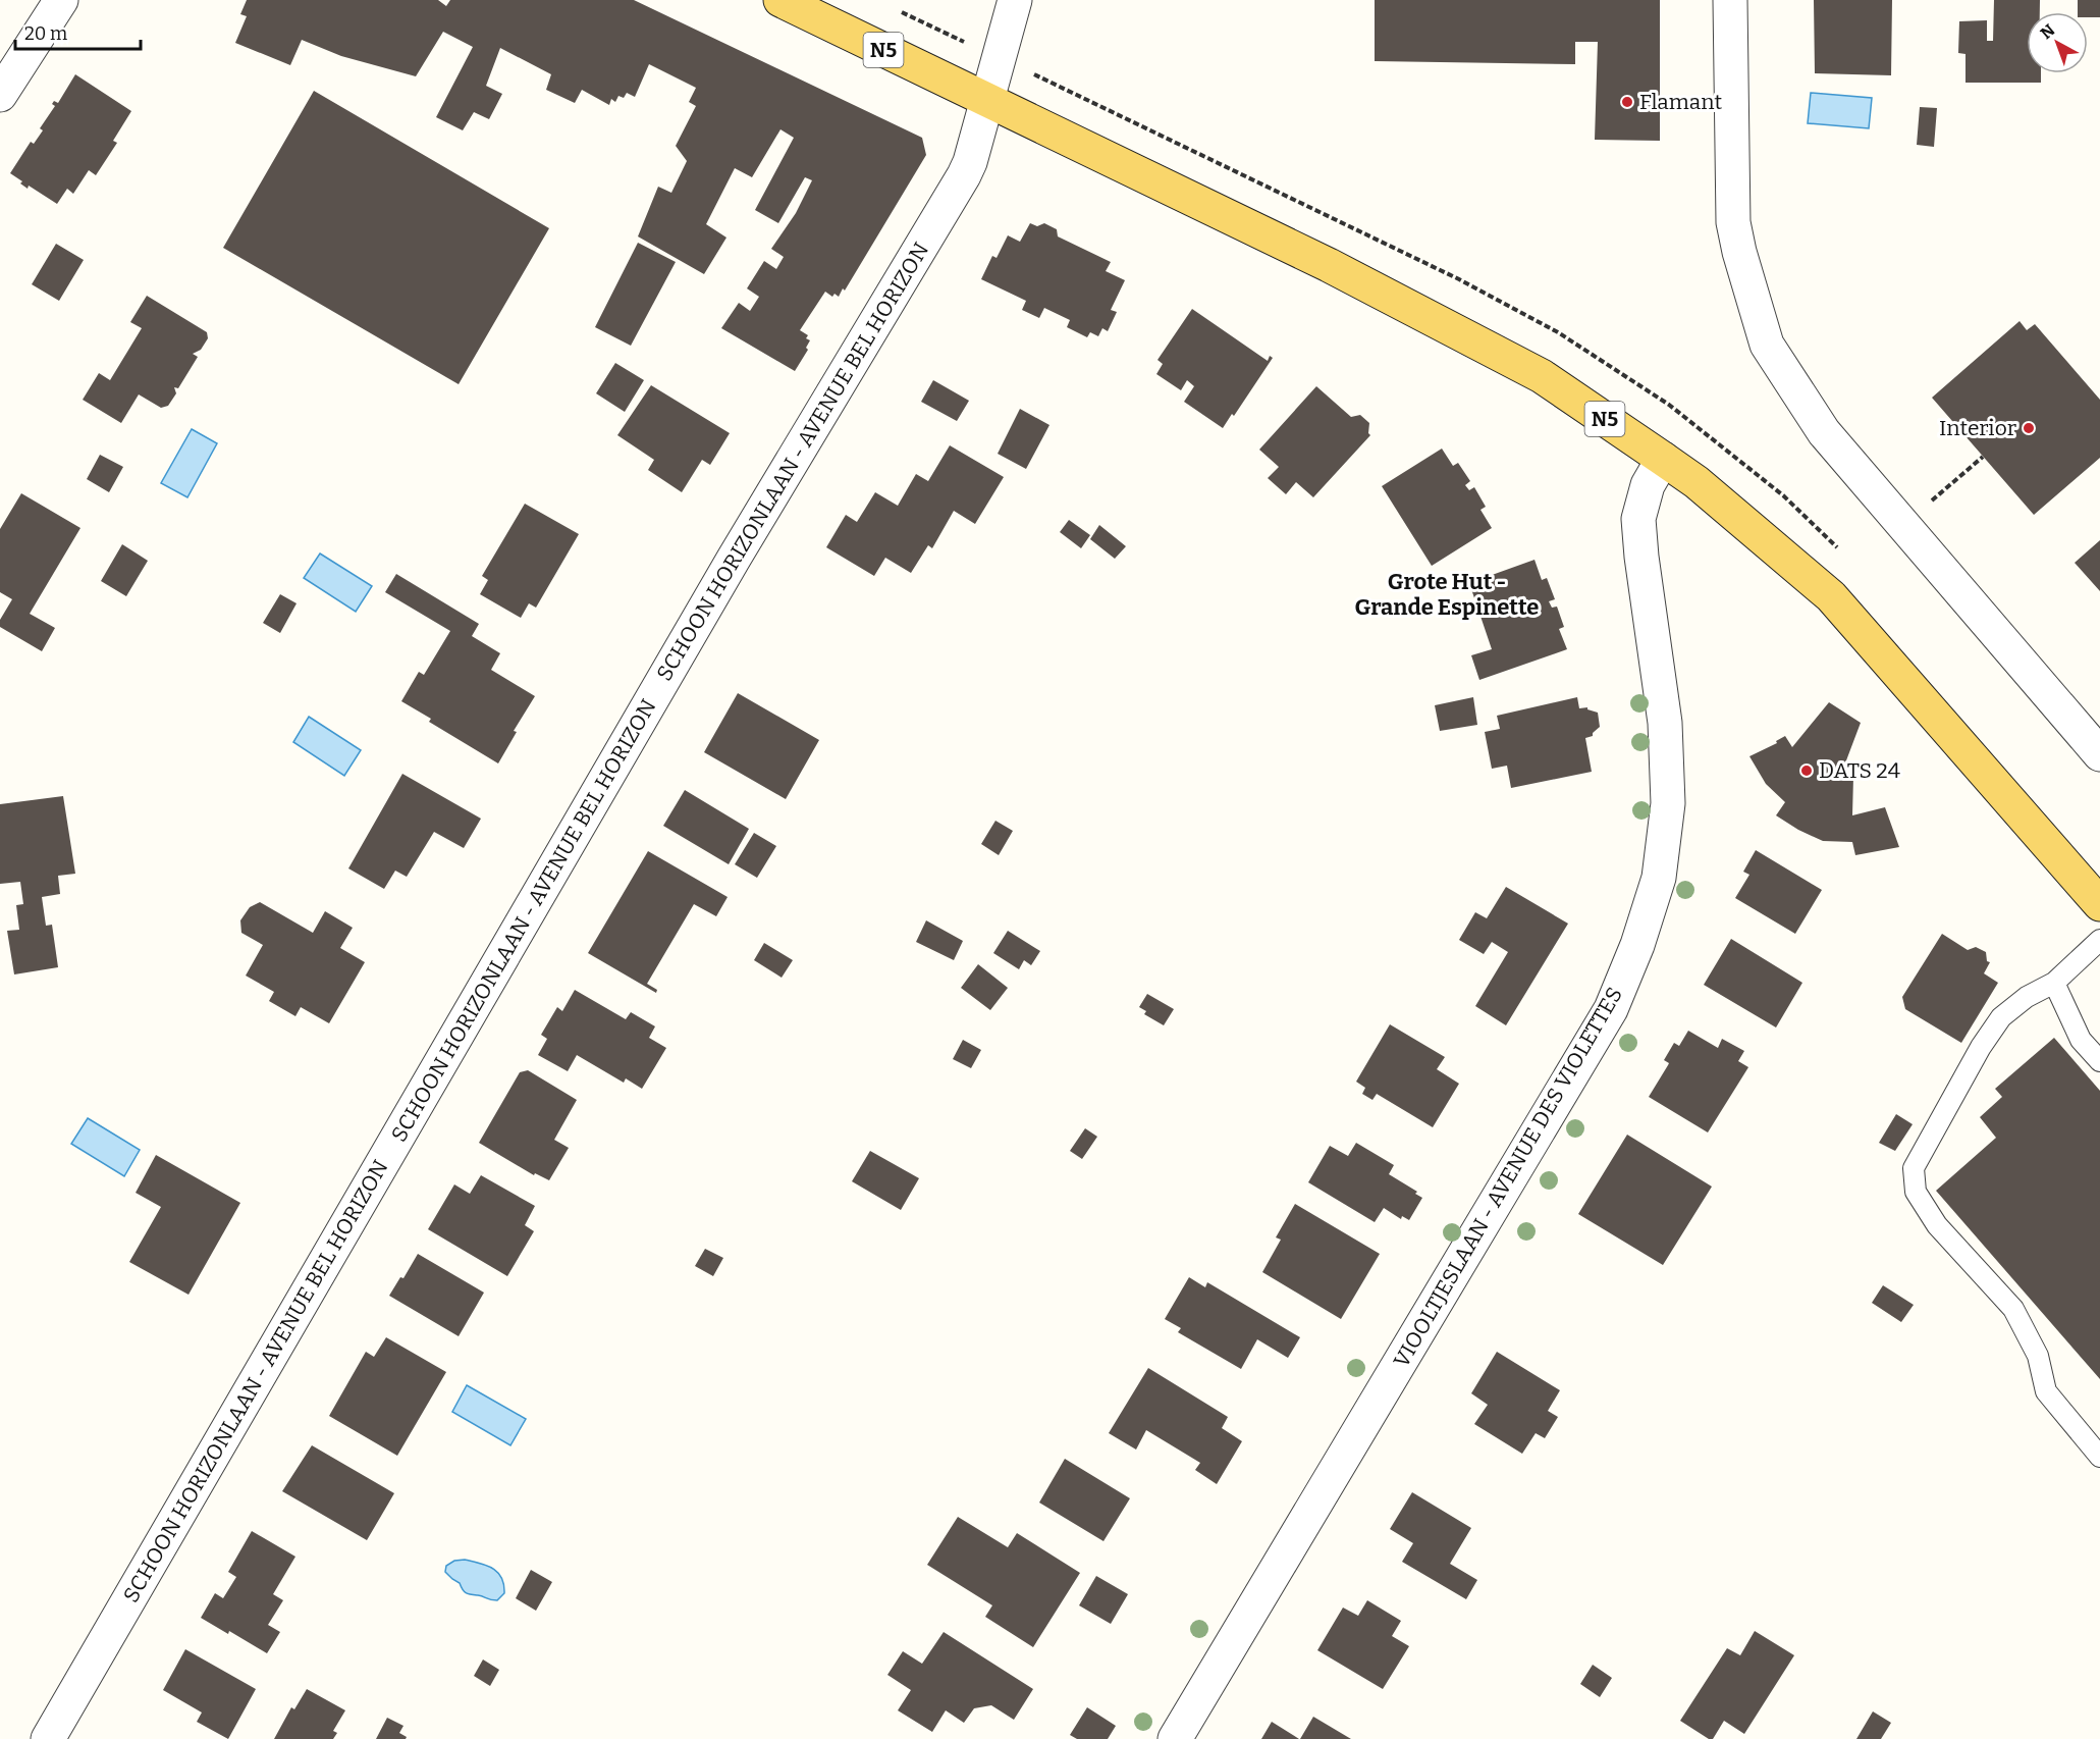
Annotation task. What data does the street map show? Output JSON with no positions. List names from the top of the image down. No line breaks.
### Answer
{"streets":{"main road":["N5"],"street":["SCHOON HORIZONLAAN - AVENUE BEL HORIZON","VIOOLTJESLAAN - AVENUE DES VIOLETTES"]},"crossings":[["N5","SCHOON HORIZONLAAN - AVENUE BEL HORIZON"],["N5","VIOOLTJESLAAN - AVENUE DES VIOLETTES"]],"districts":["Grote Hut - Grande Espinette"],"places":["Flamant","Interior","DATS 24"],"scale_bar":"20 m","north":"top left"}
